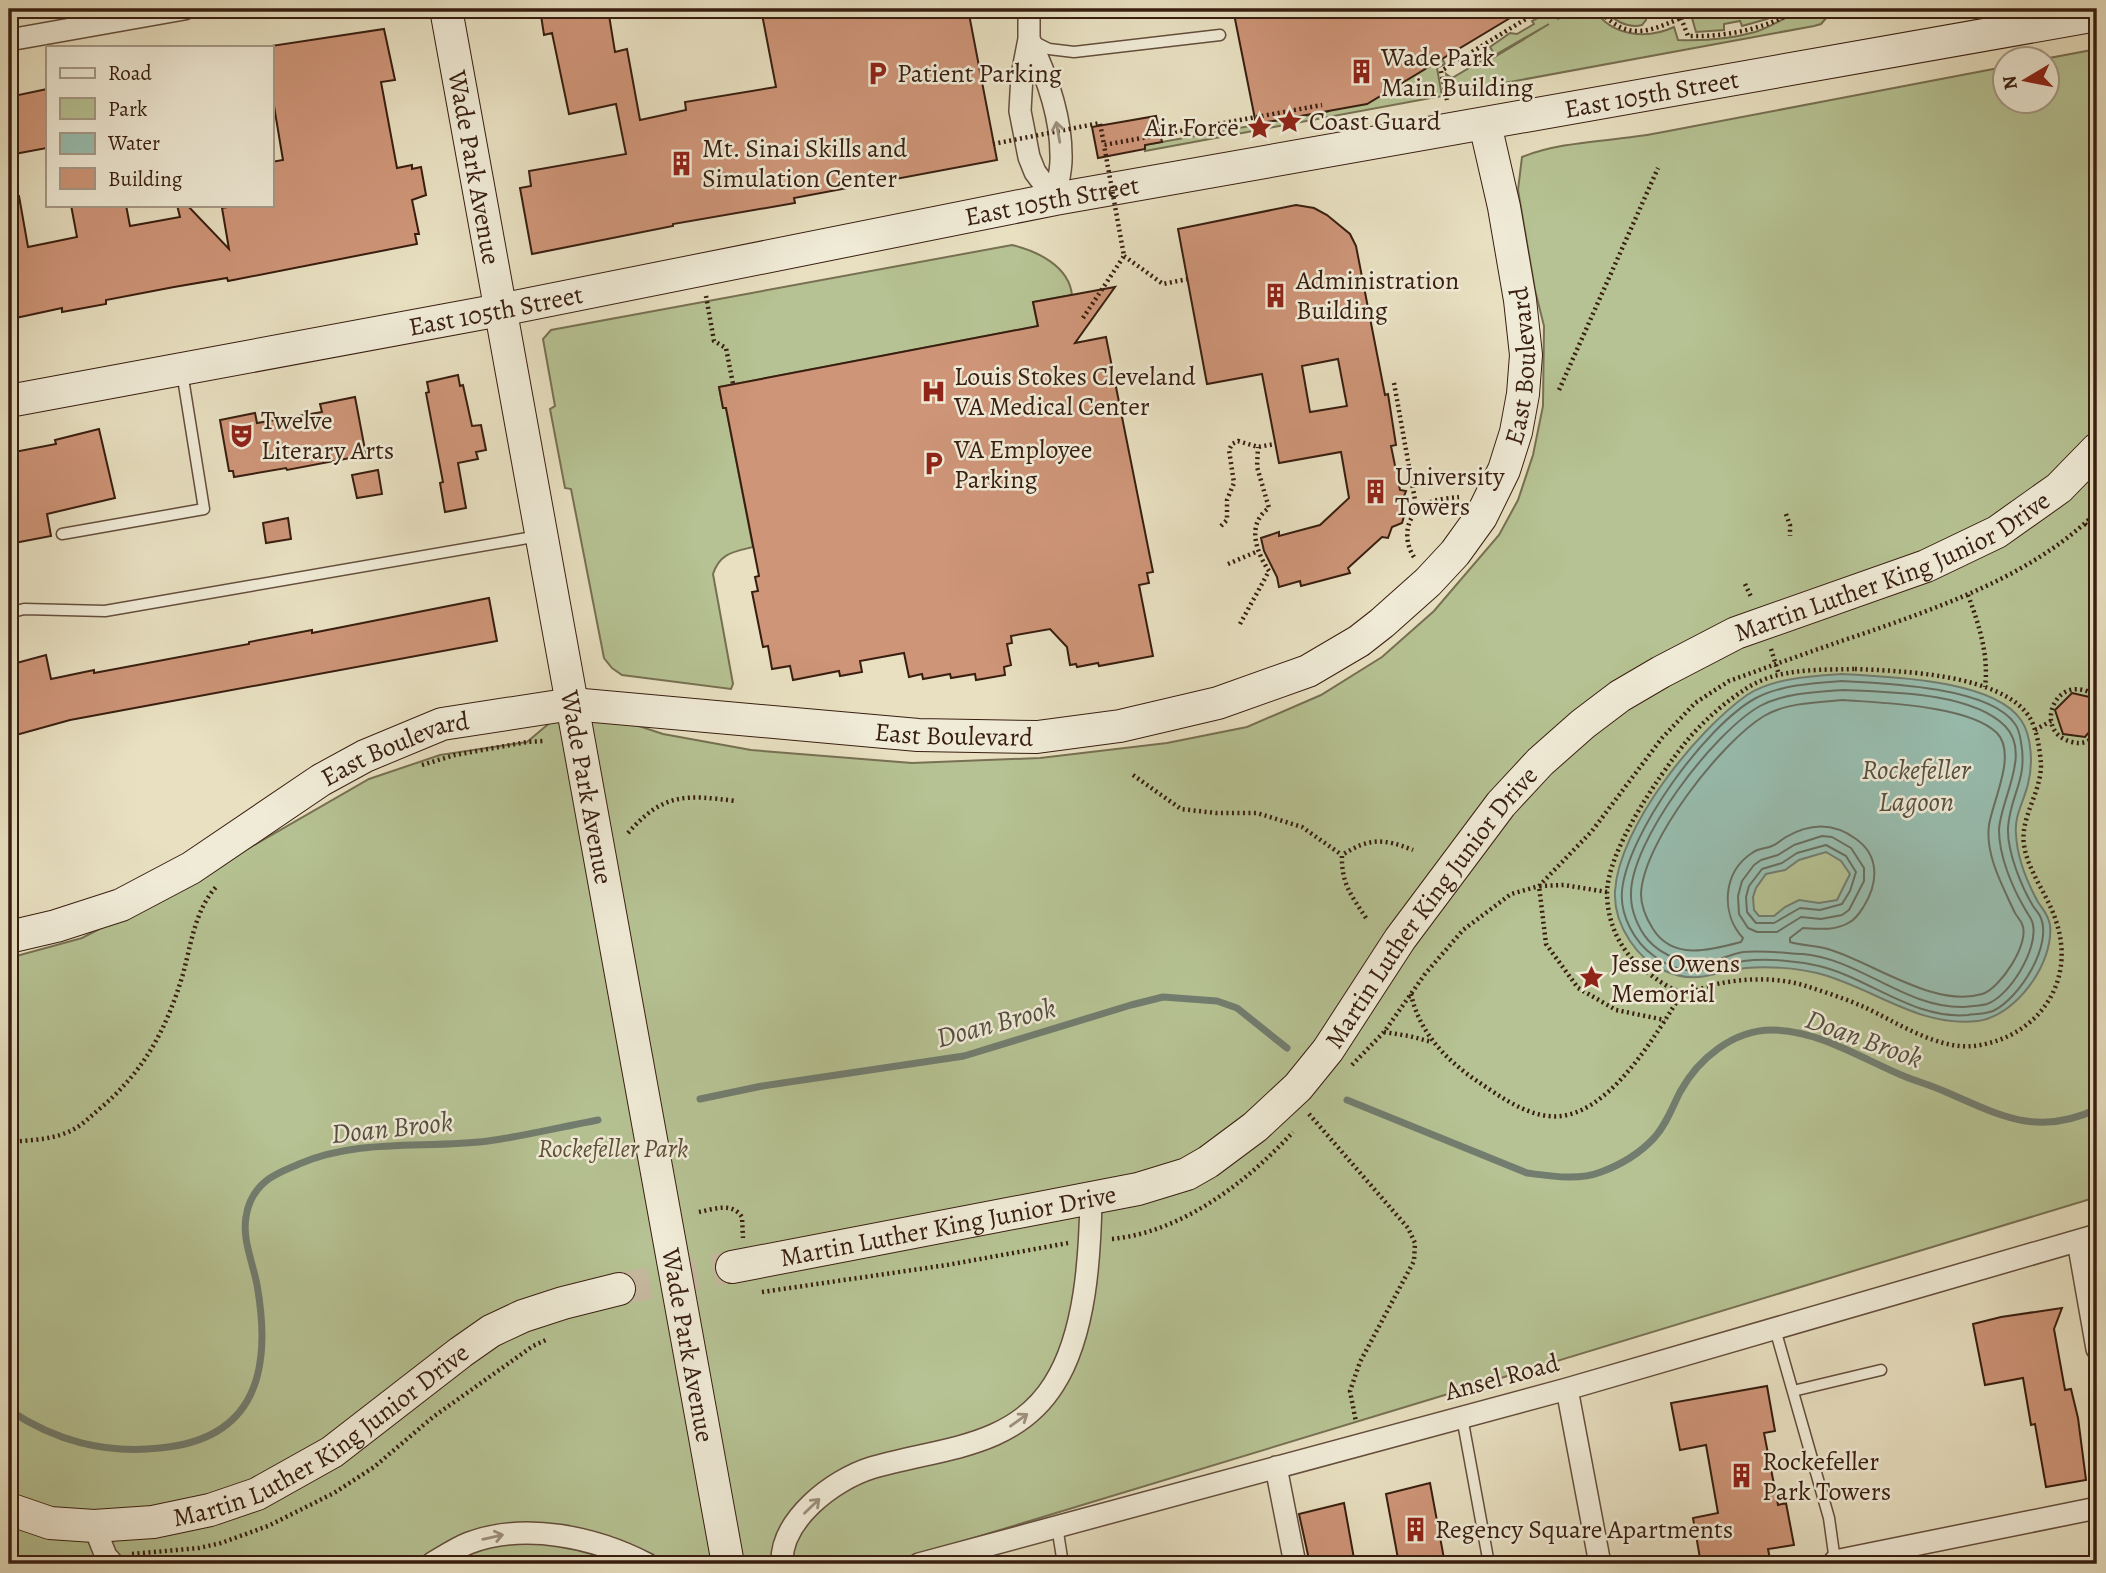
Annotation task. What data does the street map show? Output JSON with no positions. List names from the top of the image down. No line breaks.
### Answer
{"streets":{"main road":["East 105th Street","Wade Park Avenue","East Boulevard","Martin Luther King Junior Drive"],"street":["Ansel Road"]},"crossings":[["East 105th Street","Wade Park Avenue"],["East 105th Street","East Boulevard"],["Wade Park Avenue","East Boulevard"]],"water":["Rockefeller Lagoon","Doan Brook"],"parks":["Rockefeller Park"],"places":{"building":["Wade Park Main Building","Mt. Sinai Skills and Simulation Center","Administration Building","University Towers","Rockefeller Park Towers","Regency Square Apartments"],"parking":["Patient Parking","VA Employee Parking"],"place":["Coast Guard","Air Force","Jesse Owens Memorial"],"hospital":["Louis Stokes Cleveland VA Medical Center"],"theatre":["Twelve Literary Arts"]},"legend":["Road","Park","Water","Building"],"north":"left"}
